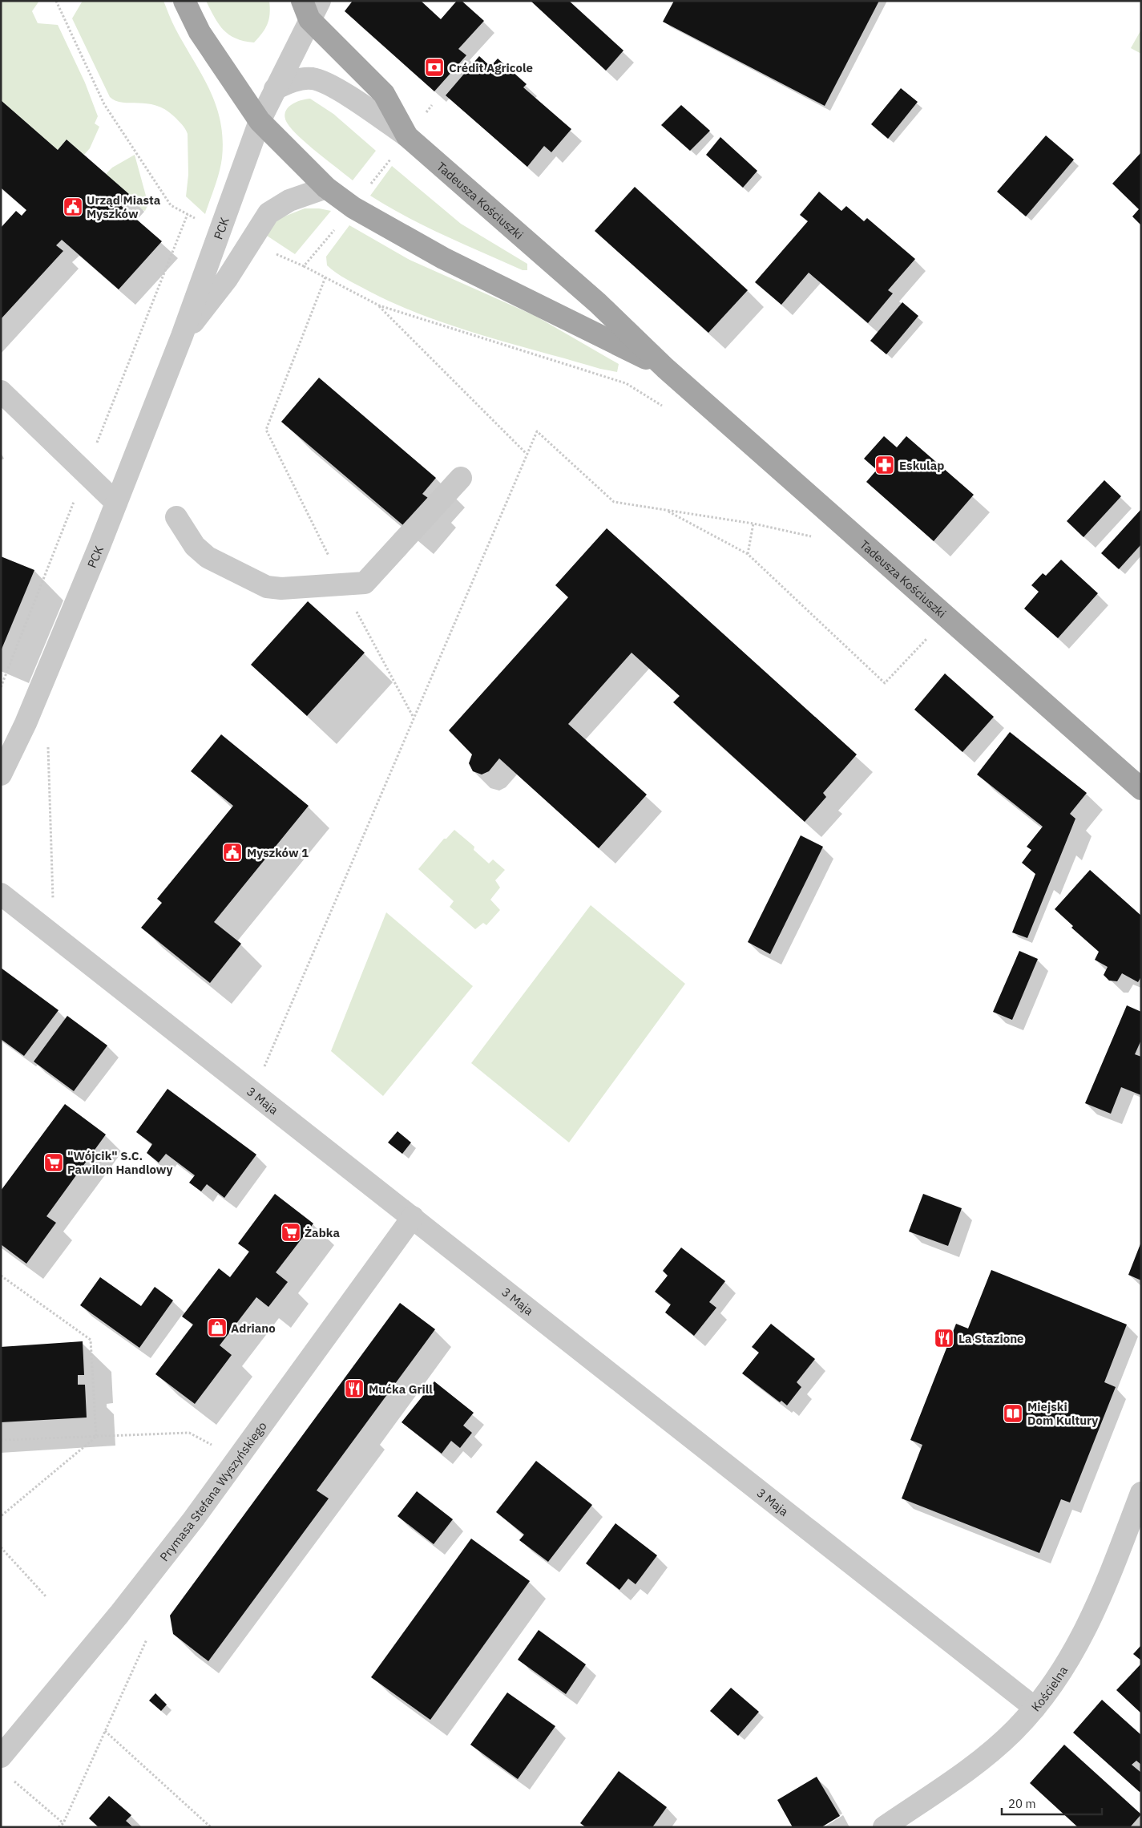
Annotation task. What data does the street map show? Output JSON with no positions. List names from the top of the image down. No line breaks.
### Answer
{"streets":{"main road":["Tadeusza Kościuszki"],"street":["PCK","3 Maja","Prymasa Stefana Wyszyńskiego","Kościelna"]},"crossings":[["Tadeusza Kościuszki","PCK"],["3 Maja","Prymasa Stefana Wyszyńskiego"],["3 Maja","Kościelna"]],"places":{"bank":["Crédit Agricole"],"public building":["Urząd Miasta Myszków","Myszków 1"],"pharmacy":["Eskulap"],"supermarket":["\"Wójcik\" S.C. Pawilon Handlowy","Żabka"],"shop":["Adriano"],"restaurant":["La Stazione","Mućka Grill"],"library":["Miejski Dom Kultury"]},"scale_bar":"20 m"}
